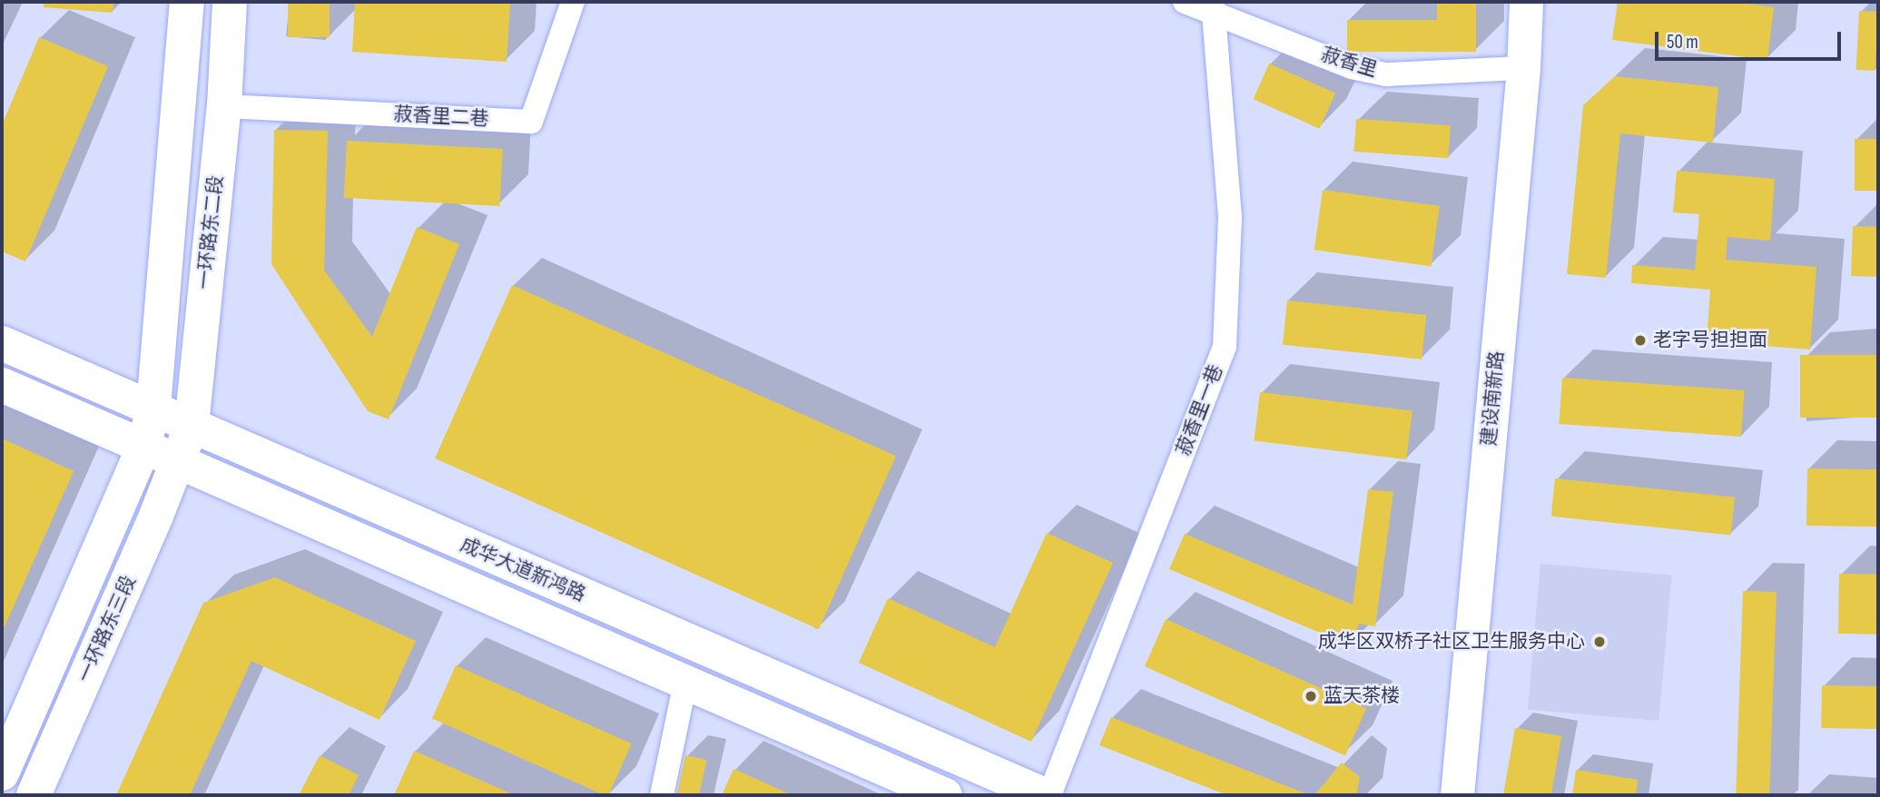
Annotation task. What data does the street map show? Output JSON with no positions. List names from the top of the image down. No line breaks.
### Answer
{"streets":{"main road":["一环路东二段","成华大道新鸿路","一环路东三段"],"street":["菽香里","菽香里二巷","建设南新路","菽香里一巷"]},"crossings":[["菽香里","建设南新路"],["菽香里","菽香里一巷"],["菽香里二巷","一环路东二段"],["一环路东二段","成华大道新鸿路"],["一环路东二段","一环路东三段"],["成华大道新鸿路","一环路东三段"]],"places":["老字号担担面","成华区双桥子社区卫生服务中心","蓝天茶楼"],"scale_bar":"50 m"}
